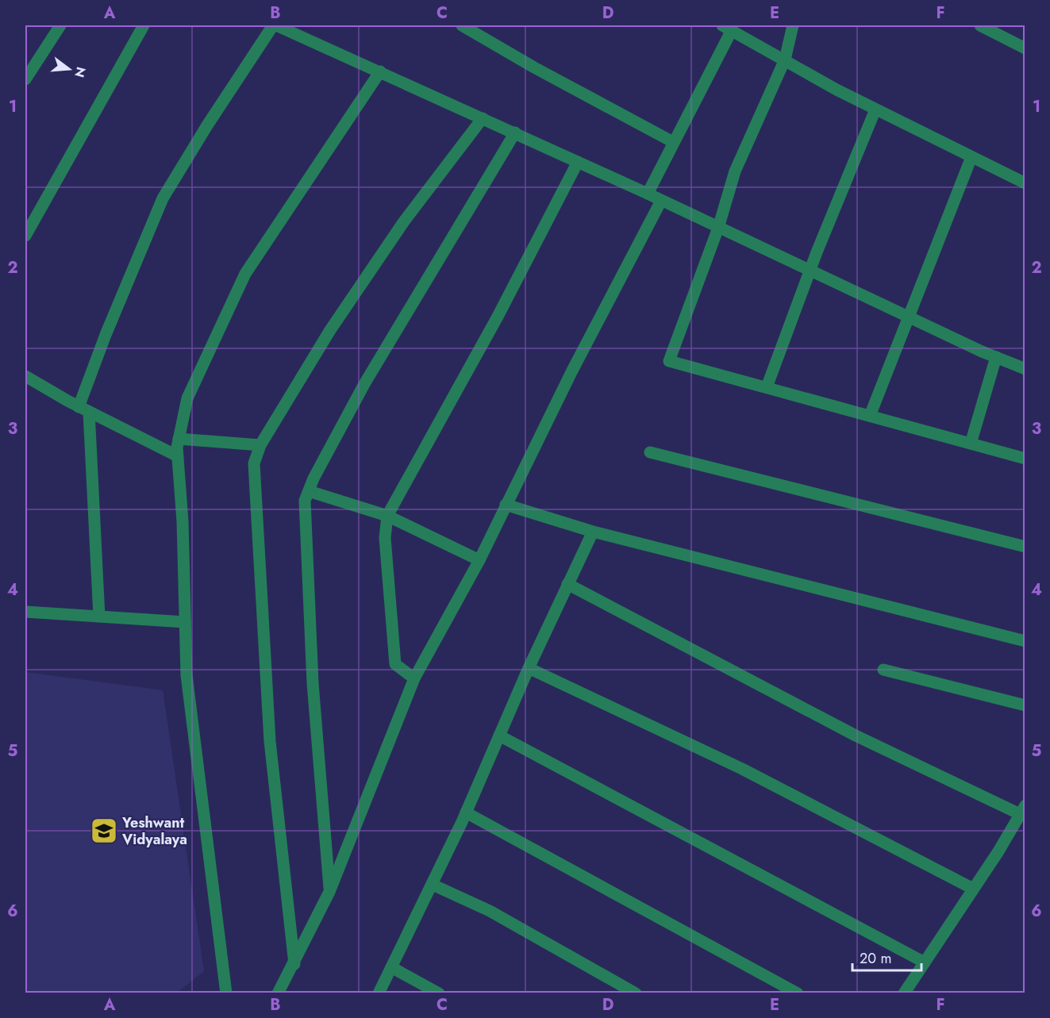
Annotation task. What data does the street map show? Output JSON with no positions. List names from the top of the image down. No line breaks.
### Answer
{"places":{"school or university":["Yeshwant Vidyalaya"]},"scale_bar":"20 m","north":"right","grid":{"columns":["A","B","C","D","E","F"],"rows":["1","2","3","4","5","6"]}}
